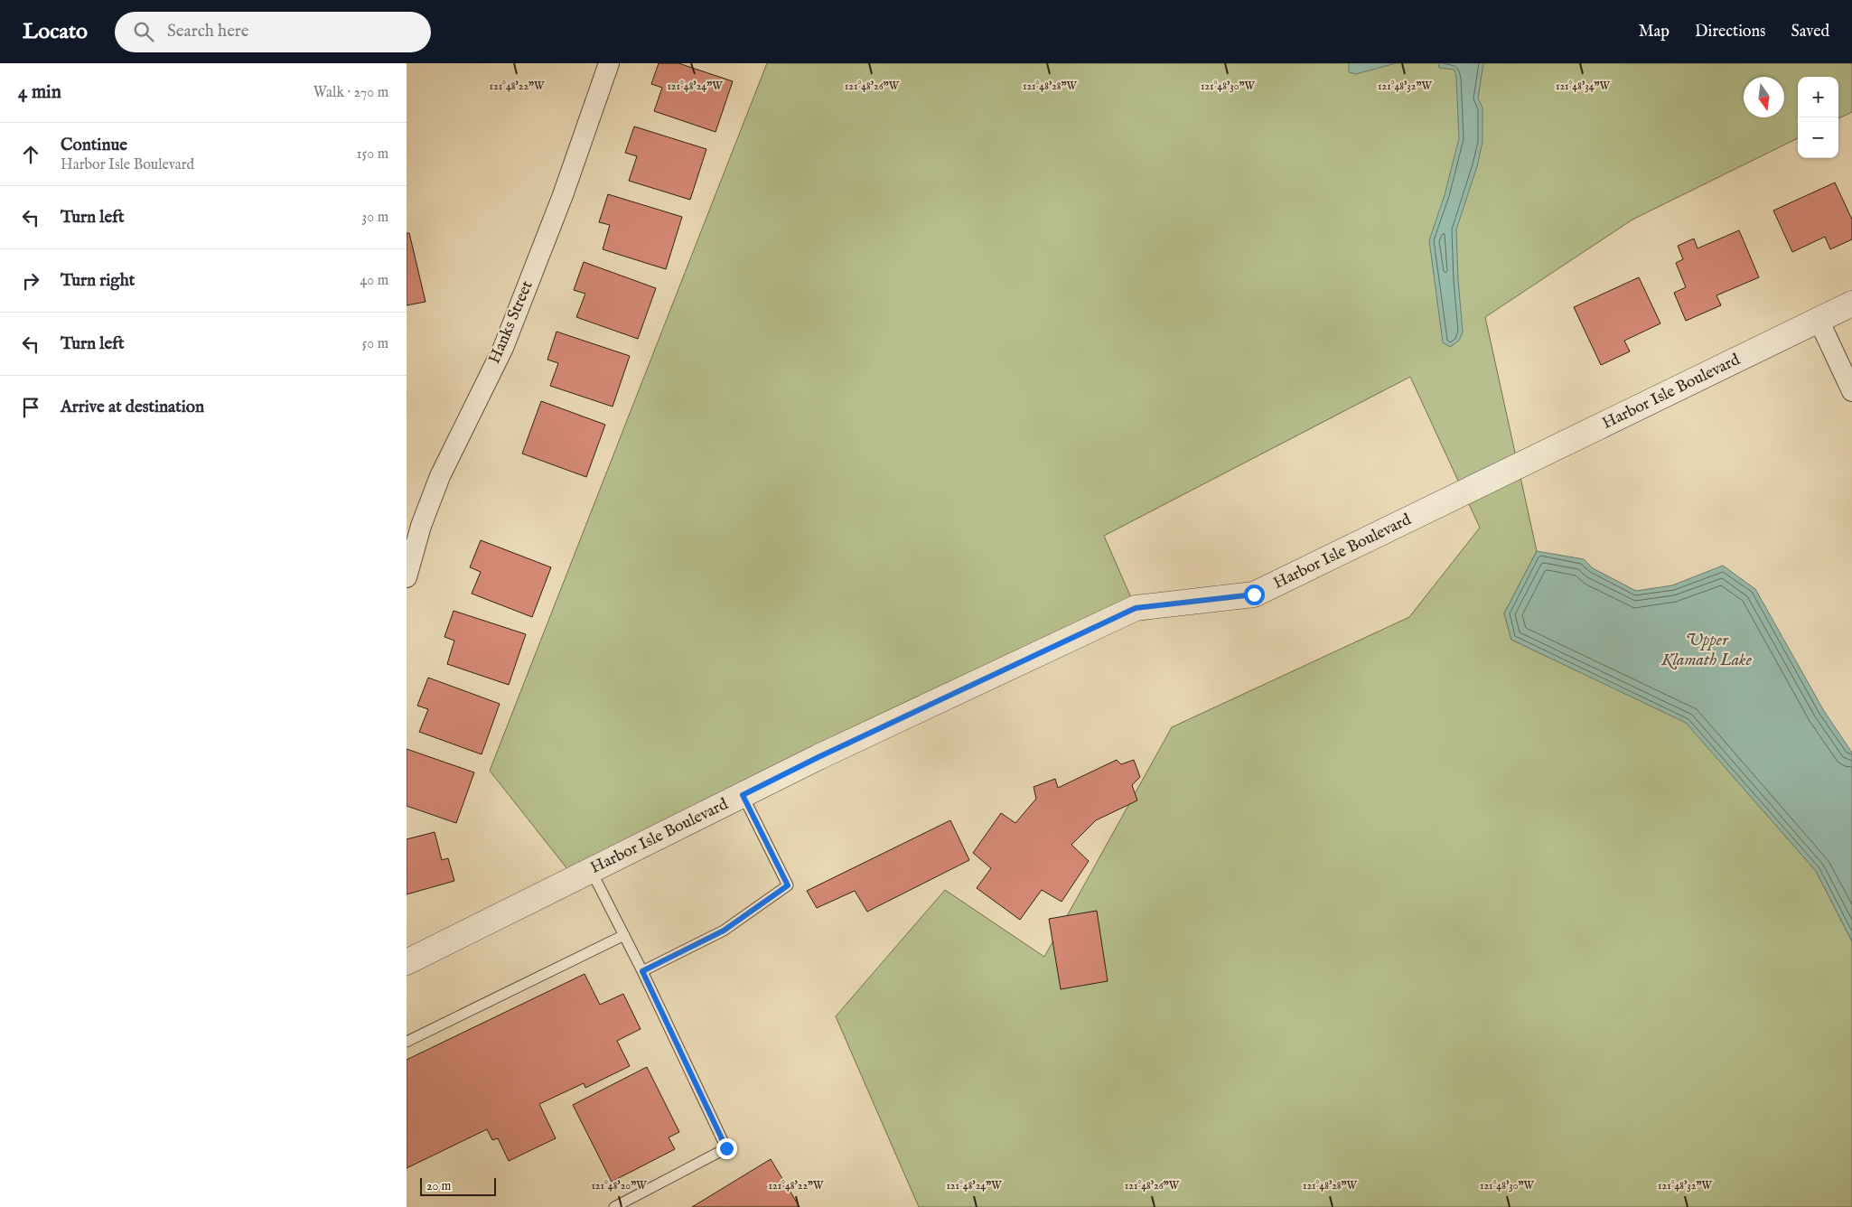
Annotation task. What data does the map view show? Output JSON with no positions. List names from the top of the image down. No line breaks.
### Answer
{"streets":{"street":["Hanks Street","Harbor Isle Boulevard"]},"water":["Upper Klamath Lake"],"scale_bar":"20 m","north":"bottom","page":{"header":"Locato","search":"Search here","nav":["Map","Directions","Saved"],"heading":["4 min","Walk · 270 m"],"map_buttons":["+","−"],"list":[["Continue","Harbor Isle Boulevard","150 m"],["Turn left","30 m"],["Turn right","40 m"],["Turn left","50 m"],"Arrive at destination"],"scale":"20 m"},"coordinates":["121°48'22\"W","121°48'24\"W","121°48'26\"W","121°48'28\"W","121°48'30\"W","121°48'32\"W","121°48'34\"W","121°48'20\"W"]}
